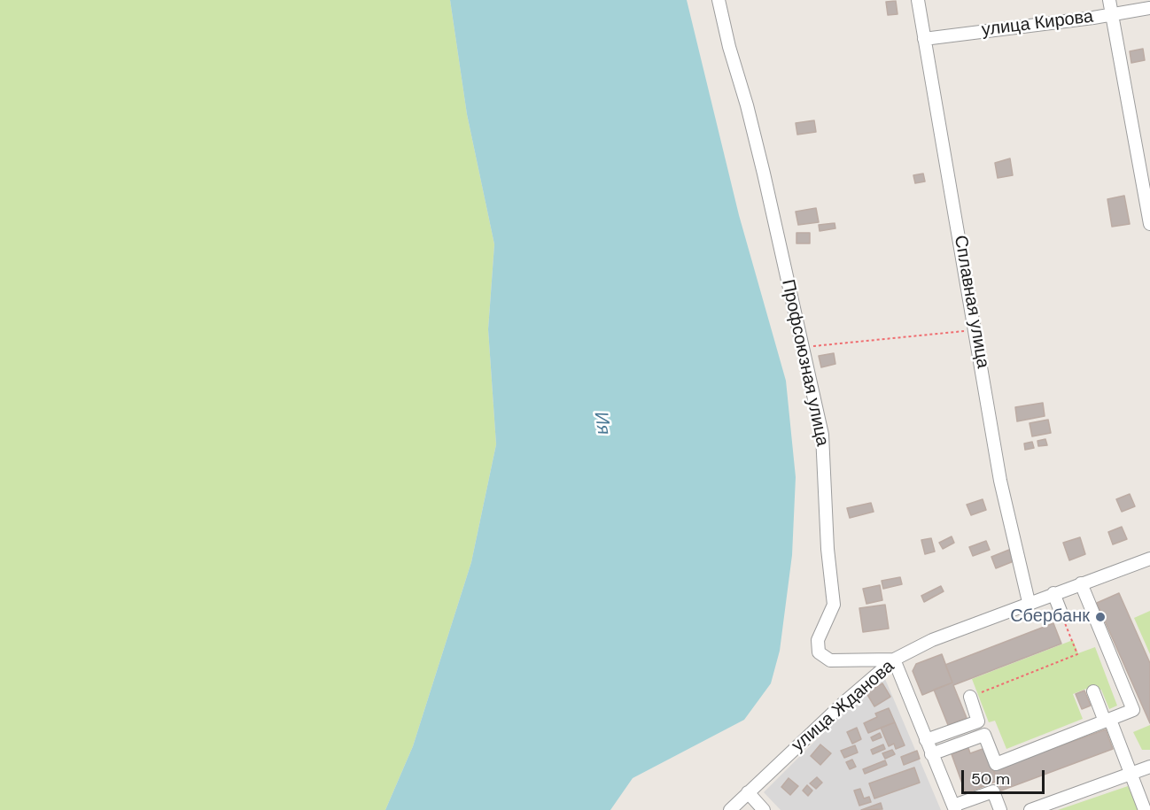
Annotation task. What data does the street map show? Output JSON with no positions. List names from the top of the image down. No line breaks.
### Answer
{"streets":{"street":["улица Кирова","Сплавная улица","Профсоюзная улица","улица Жданова"]},"crossings":[["улица Кирова","Сплавная улица"],["Сплавная улица","улица Жданова"],["Профсоюзная улица","улица Жданова"]],"water":["Ия"],"places":["Сбербанк"],"scale_bar":"50 m"}
